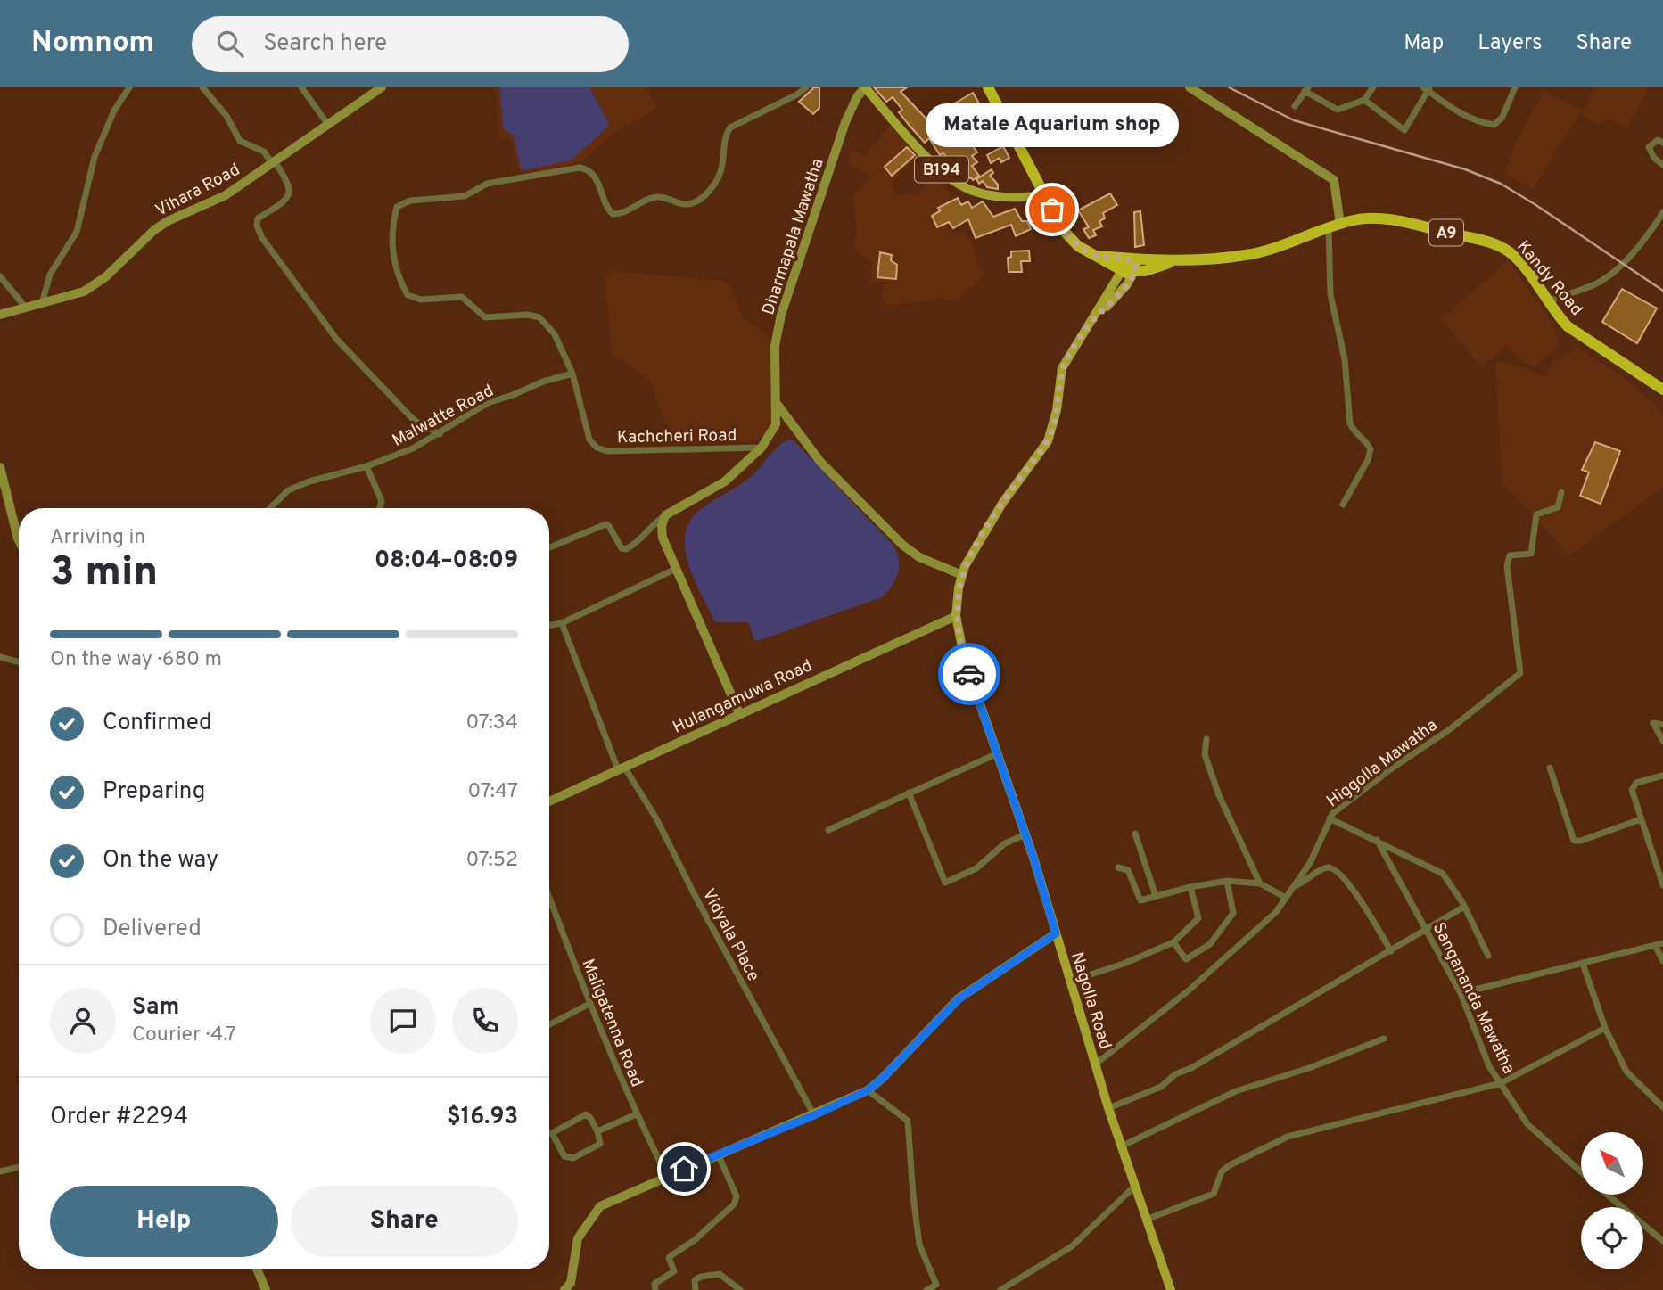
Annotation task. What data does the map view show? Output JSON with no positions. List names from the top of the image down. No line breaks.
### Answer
{"streets":{"highway":["A9","Kandy Road"],"main road":["B194","Nagolla Road"],"street":["Vihara Road","Dharmapala Mawatha","Malwatte Road","Kachcheri Road","Hulangamuwa Road","Higgolla Mawatha","Vidyala Place","Sangananda Mawatha","Maligatenna Road"]},"crossings":[["B194","A9"],["B194","Dharmapala Mawatha"],["B194","Kandy Road"],["A9","Kandy Road"],["Dharmapala Mawatha","Kachcheri Road"],["Kandy Road","Nagolla Road"],["Malwatte Road","Kachcheri Road"],["Hulangamuwa Road","Vidyala Place"],["Hulangamuwa Road","Nagolla Road"],["Higgolla Mawatha","Nagolla Road"]],"places":["Matale Aquarium shop"],"north":"top left","page":{"header":"Nomnom","search":"Search here","nav":["Map","Layers","Share"],"bubble":"Matale Aquarium shop","heading":["3 min","Arriving in","08:04–08:09"],"panel":["Sam","Courier · 4.7","Order #2294","$16.93"],"bar":"On the way · 680 m","list":[["Confirmed","07:34"],["Preparing","07:47"],["On the way","07:52"],"Delivered"],"buttons":["Help","Share"]}}
